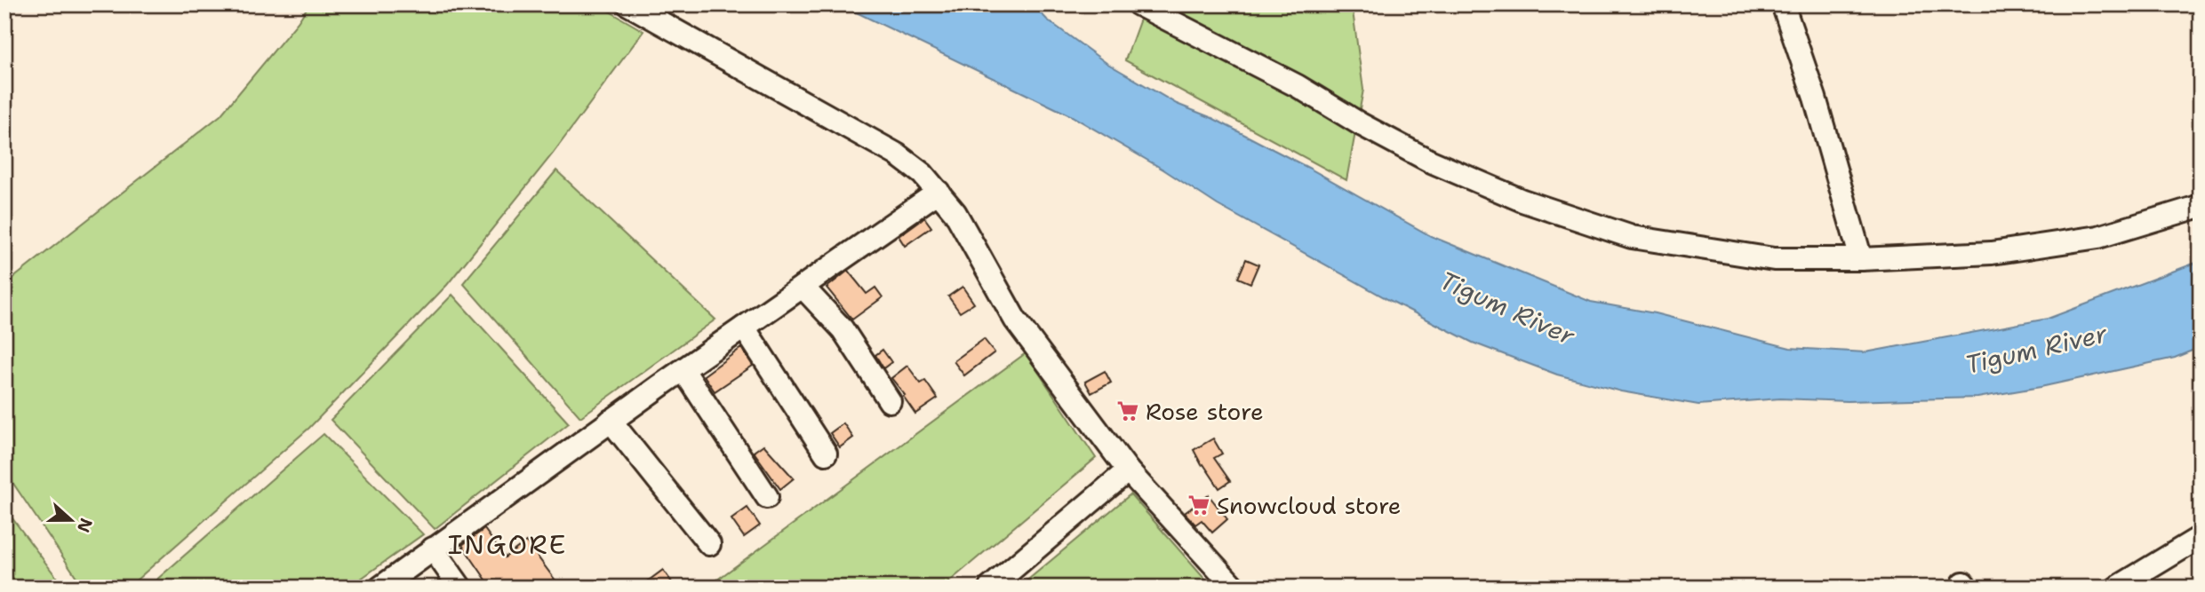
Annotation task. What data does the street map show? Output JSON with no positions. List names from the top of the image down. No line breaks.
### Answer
{"districts":["INGORE"],"water":["Tigum River"],"places":{"supermarket":["Rose store","Snowcloud store"]},"north":"right"}
